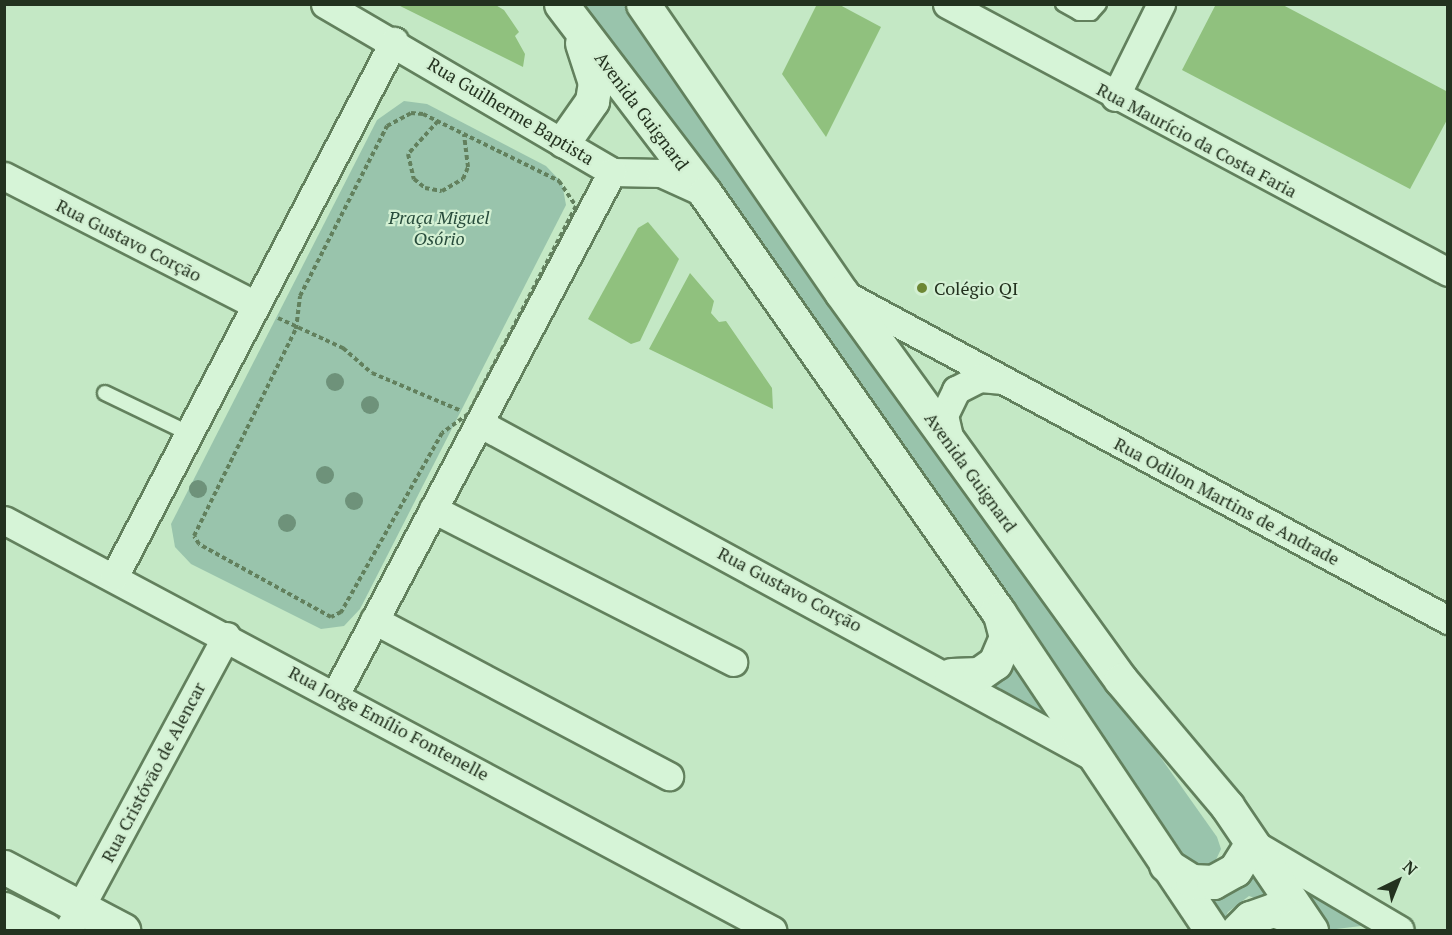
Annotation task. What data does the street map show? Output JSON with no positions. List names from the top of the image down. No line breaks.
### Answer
{"streets":{"street":["Rua Guilherme Baptista","Avenida Guignard","Rua Maurício da Costa Faria","Rua Gustavo Corção","Rua Odilon Martins de Andrade","Rua Jorge Emílio Fontenelle","Rua Cristóvão de Alencar"]},"crossings":[["Rua Guilherme Baptista","Avenida Guignard"],["Avenida Guignard","Rua Gustavo Corção"],["Avenida Guignard","Rua Odilon Martins de Andrade"],["Rua Jorge Emílio Fontenelle","Rua Cristóvão de Alencar"]],"parks":["Praça Miguel Osório"],"places":["Colégio QI"],"north":"top right"}
